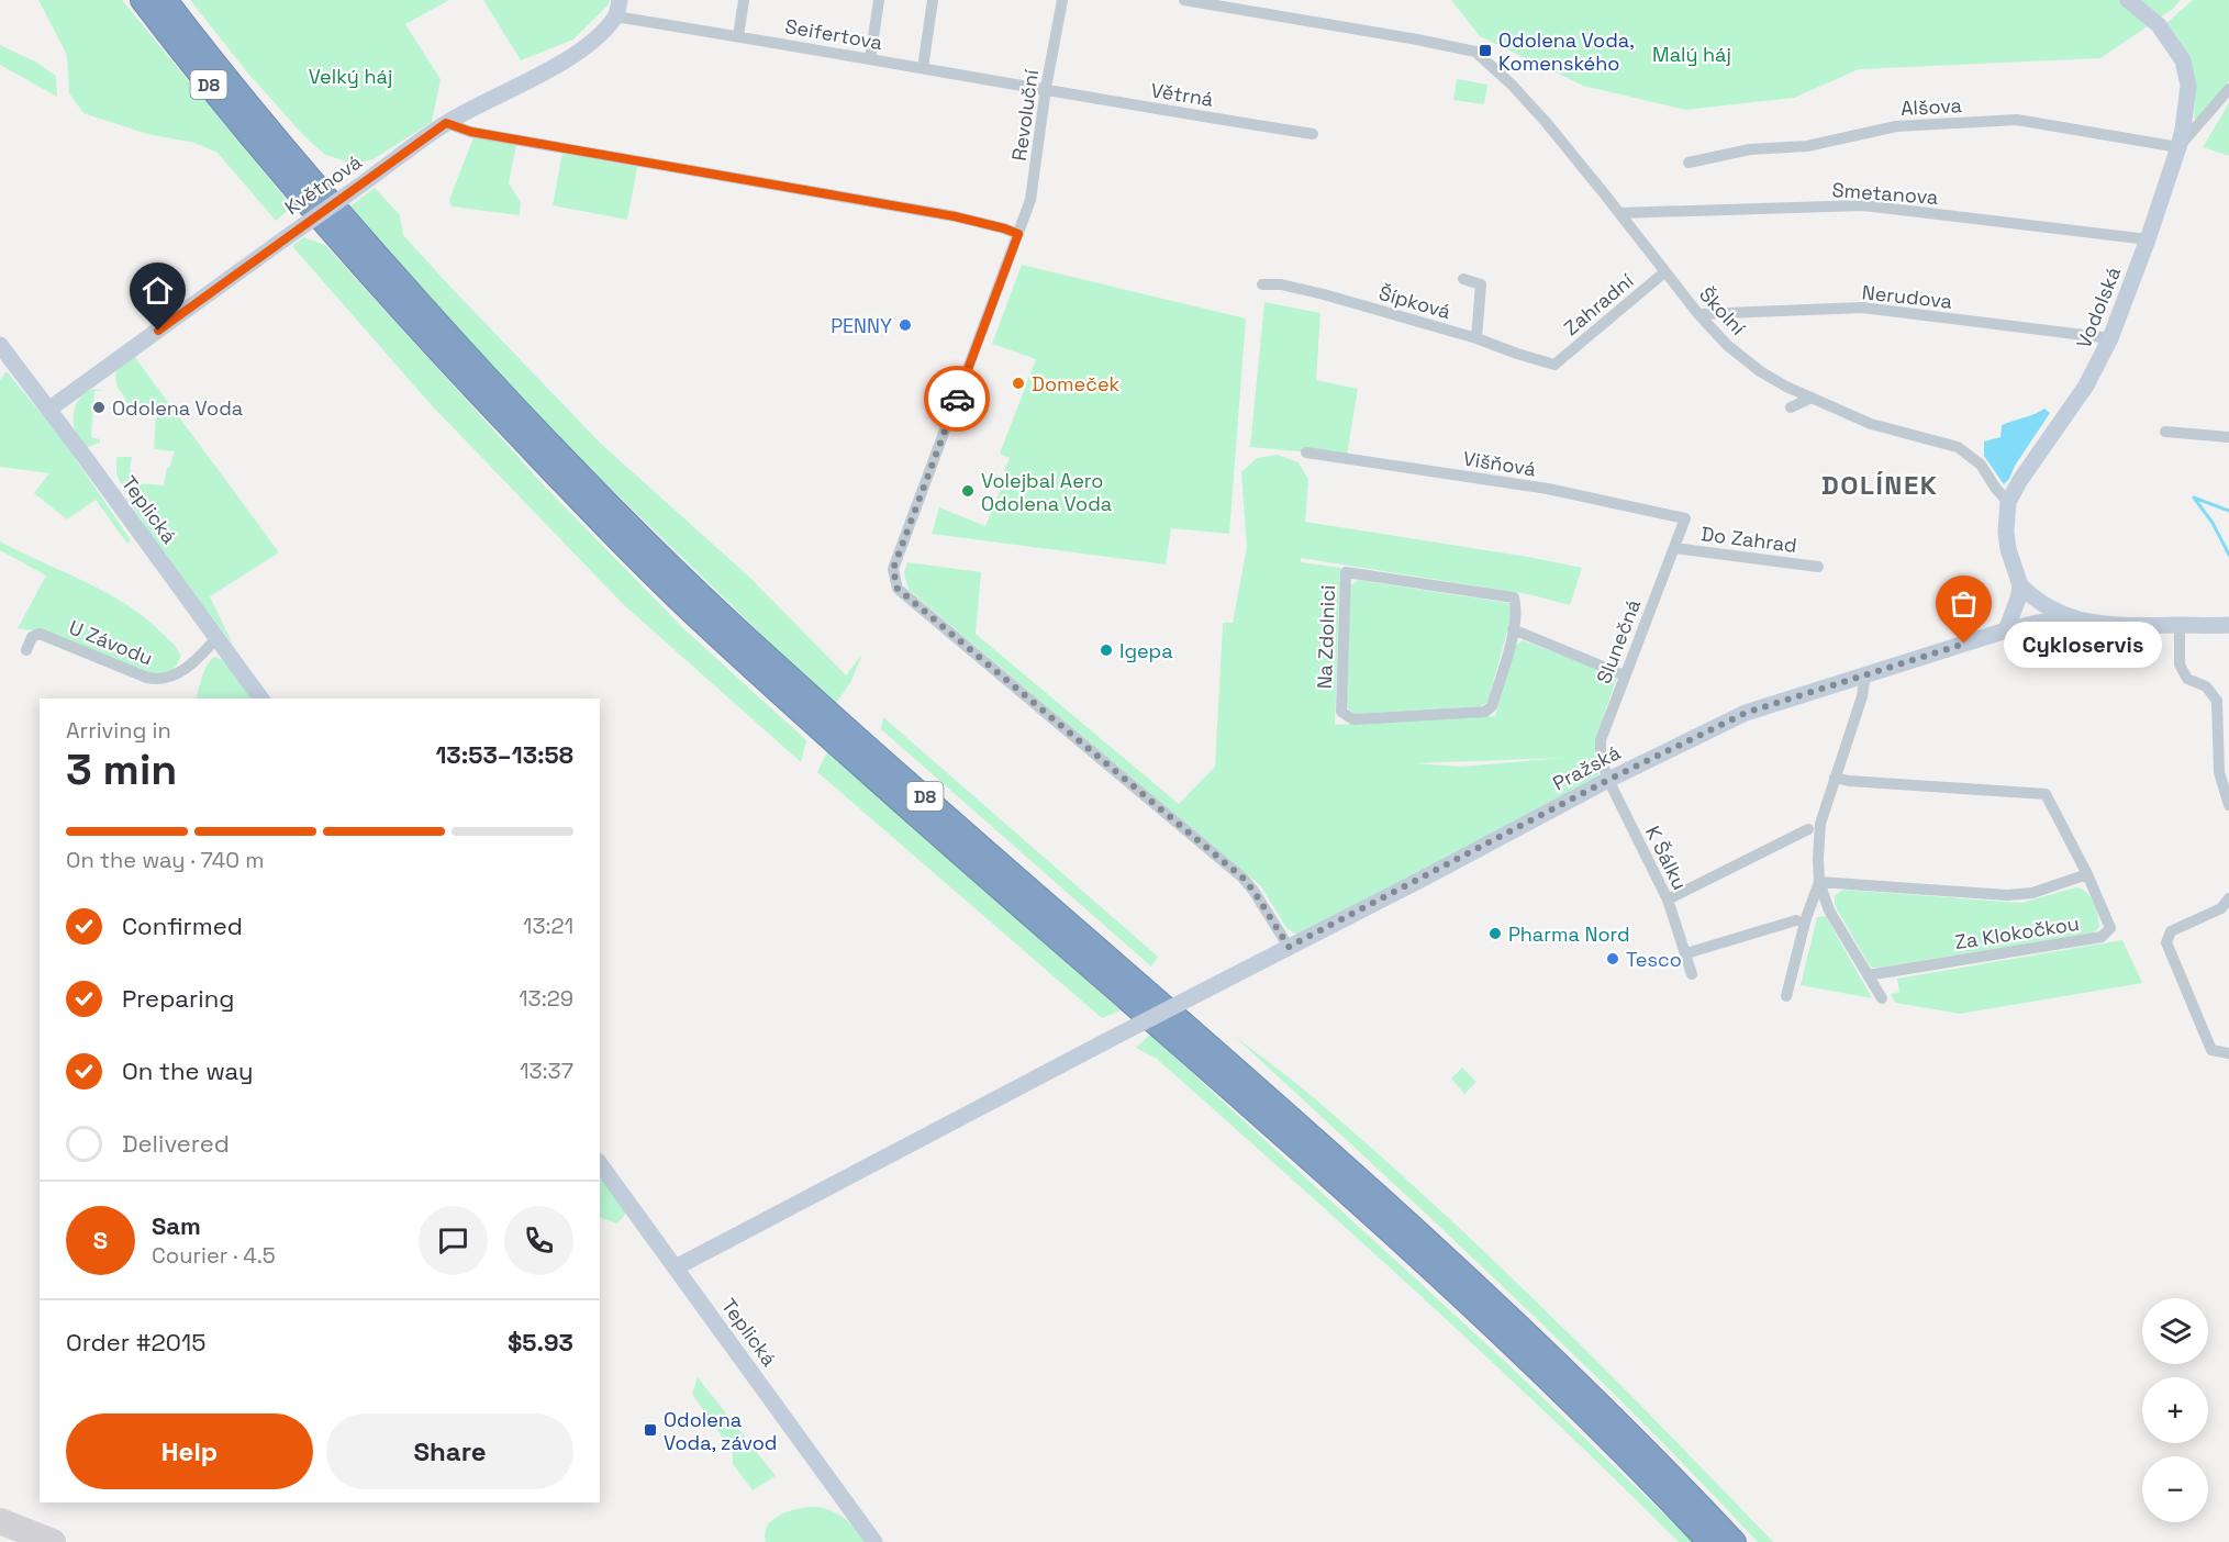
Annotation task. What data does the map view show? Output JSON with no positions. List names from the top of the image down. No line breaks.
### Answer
{"streets":{"highway":["D8"],"street":["Seifertova","Větrná","Alšova","Revoluční","Květnová","Smetanova","Nerudova","Šípková","Zahradní","Vodolská","Školní","Višňová","Teplická","Do Zahrad","Na Zdolnici","Slunečná","U Závodu","Pražská","K Šálku","Za Klokočkou"]},"crossings":[["Seifertova","Větrná"],["Seifertova","Revoluční"],["Seifertova","Květnová"],["Větrná","Revoluční"],["Alšova","Vodolská"],["Revoluční","Pražská"],["Květnová","Teplická"],["Smetanova","Vodolská"],["Smetanova","Školní"],["Nerudova","Vodolská"],["Nerudova","Školní"],["Šípková","Zahradní"],["Zahradní","Školní"],["Vodolská","Školní"],["Višňová","Slunečná"],["Teplická","U Závodu"],["Teplická","Pražská"],["Do Zahrad","Slunečná"],["Slunečná","Pražská"],["Slunečná","K Šálku"],["Pražská","K Šálku"]],"districts":["DOLÍNEK"],"parks":["Malý háj","Velký háj"],"places":{"transit":["Odolena Voda, Komenského","Odolena Voda, závod"],"other":["PENNY","Domeček","Odolena Voda","Volejbal Aero Odolena Voda","Cykloservis","Igepa","Pharma Nord","Tesco"]},"page":{"bubble":"Cykloservis","heading":["3 min","Arriving in","13:53–13:58"],"panel":["Sam","Courier · 4.5","Order #2015","$5.93"],"bar":"On the way · 740 m","list":[["Confirmed","13:21"],["Preparing","13:29"],["On the way","13:37"],"Delivered"],"round":"S","map_buttons":["+","−"],"buttons":["Help","Share"]}}
